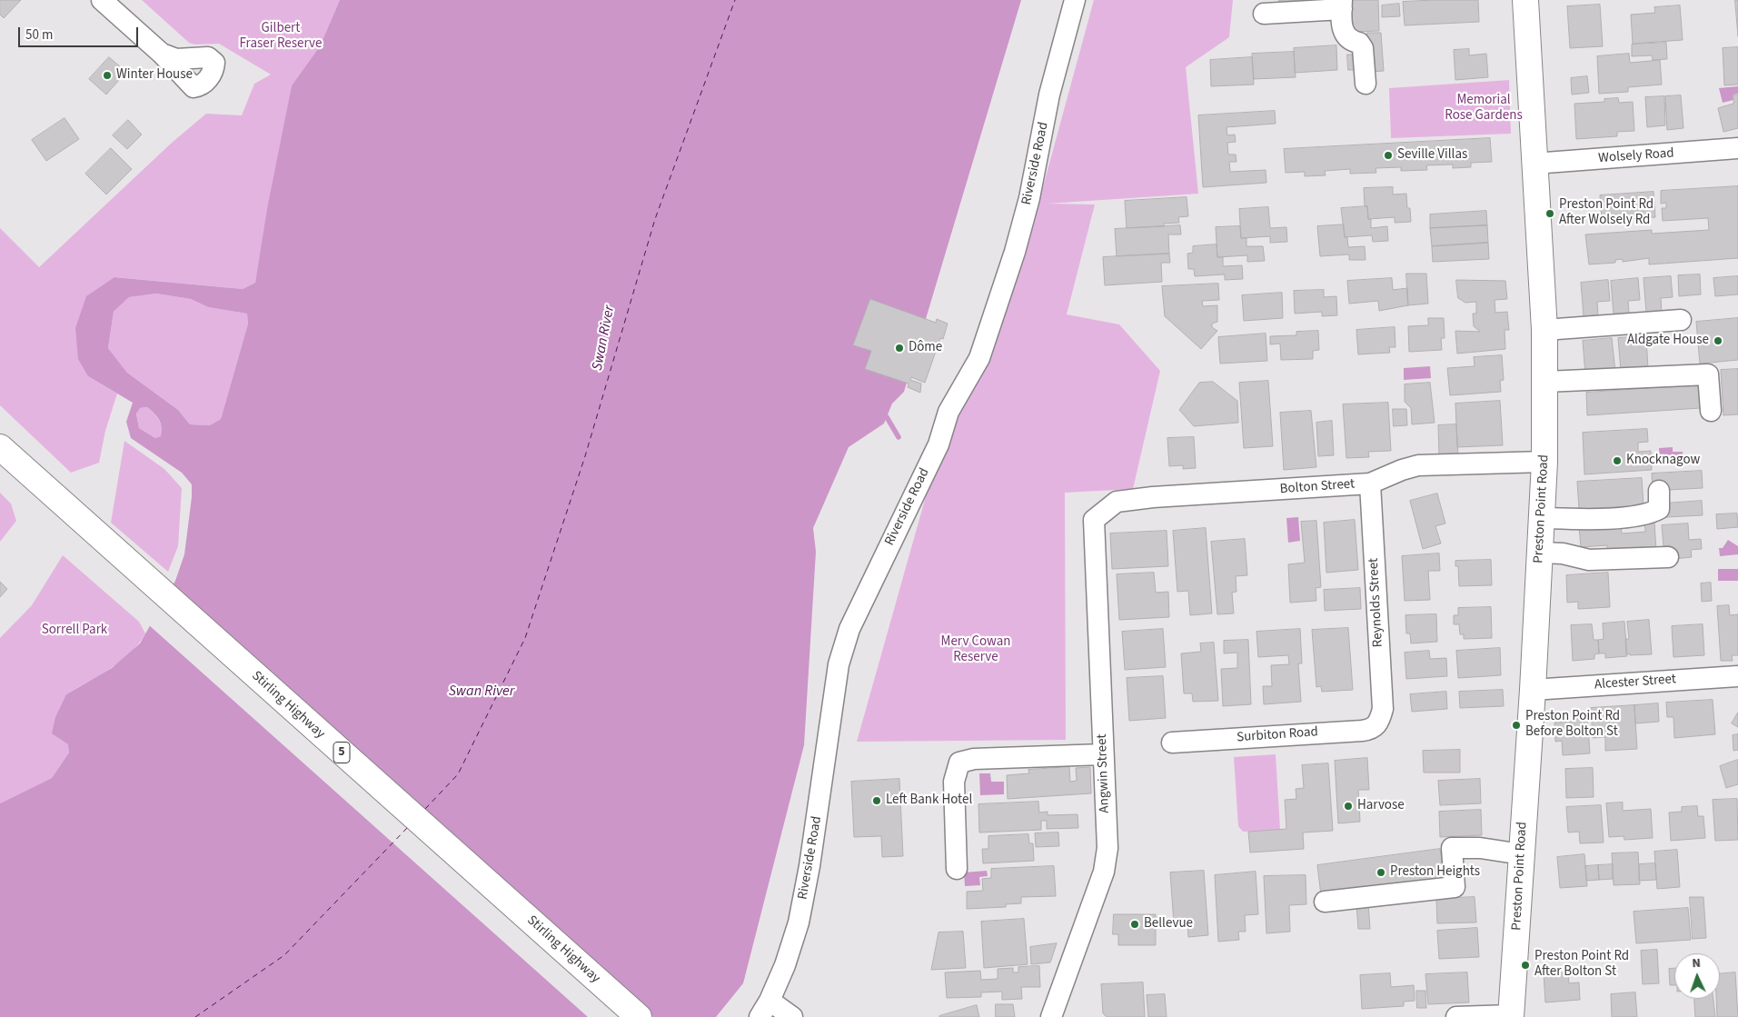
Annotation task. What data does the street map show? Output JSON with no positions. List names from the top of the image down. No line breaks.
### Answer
{"streets":{"main road":["Preston Point Road","Stirling Highway","5"],"street":["Wolsely Road","Riverside Road","Bolton Street","Reynolds Street","Alcester Street","Surbiton Road","Angwin Street"]},"crossings":[["Wolsely Road","Preston Point Road"],["Bolton Street","Preston Point Road"],["Bolton Street","Reynolds Street"],["Bolton Street","Angwin Street"],["Preston Point Road","Alcester Street"],["Reynolds Street","Surbiton Road"]],"water":["Swan River"],"parks":["Gilbert Fraser Reserve","Memorial Rose Gardens","Sorrell Park","Merv Cowan Reserve"],"places":["Winter House","Seville Villas","Preston Point Rd After Wolsely Rd","Aldgate House","Dôme","Knocknagow","Preston Point Rd Before Bolton St","Left Bank Hotel","Harvose","Preston Heights","Bellevue","Preston Point Rd After Bolton St"],"scale_bar":"50 m","north":"top"}
